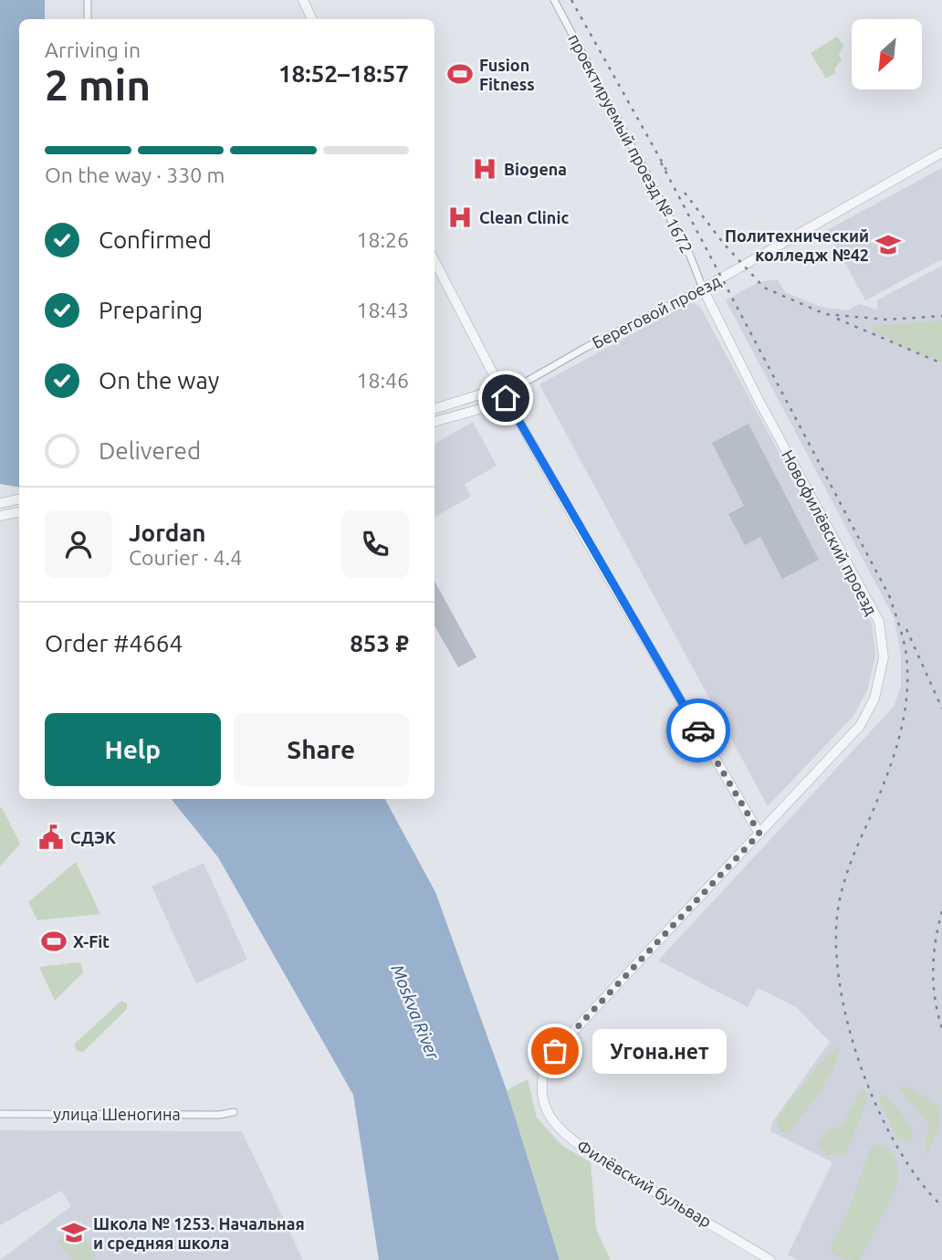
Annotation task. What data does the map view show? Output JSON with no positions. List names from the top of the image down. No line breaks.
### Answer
{"streets":{"street":["проектируемый проезд № 1672","Береговой проезд","Новофилёвский проезд","улица Шеногина","Филёвский бульвар"]},"crossings":[["проектируемый проезд № 1672","Береговой проезд"],["проектируемый проезд № 1672","Новофилёвский проезд"],["Береговой проезд","Новофилёвский проезд"],["Новофилёвский проезд","Филёвский бульвар"]],"water":["Moskva River"],"places":{"sports":["Fusion Fitness","X-Fit"],"hospital":["Biogena","Clean Clinic"],"school or university":["Политехнический колледж №42","Школа № 1253. Начальная и средняя школа"],"public building":["СДЭК"],"other":["Угона.нет"]},"north":"bottom left","page":{"heading":["2 min","Arriving in","18:52–18:57"],"panel":["Jordan","Courier · 4.4","Order #4664","853 ₽"],"bar":"On the way · 330 m","list":[["Confirmed","18:26"],["Preparing","18:43"],["On the way","18:46"],"Delivered"],"buttons":["Help","Share"],"bubble":"Угона.нет"}}
